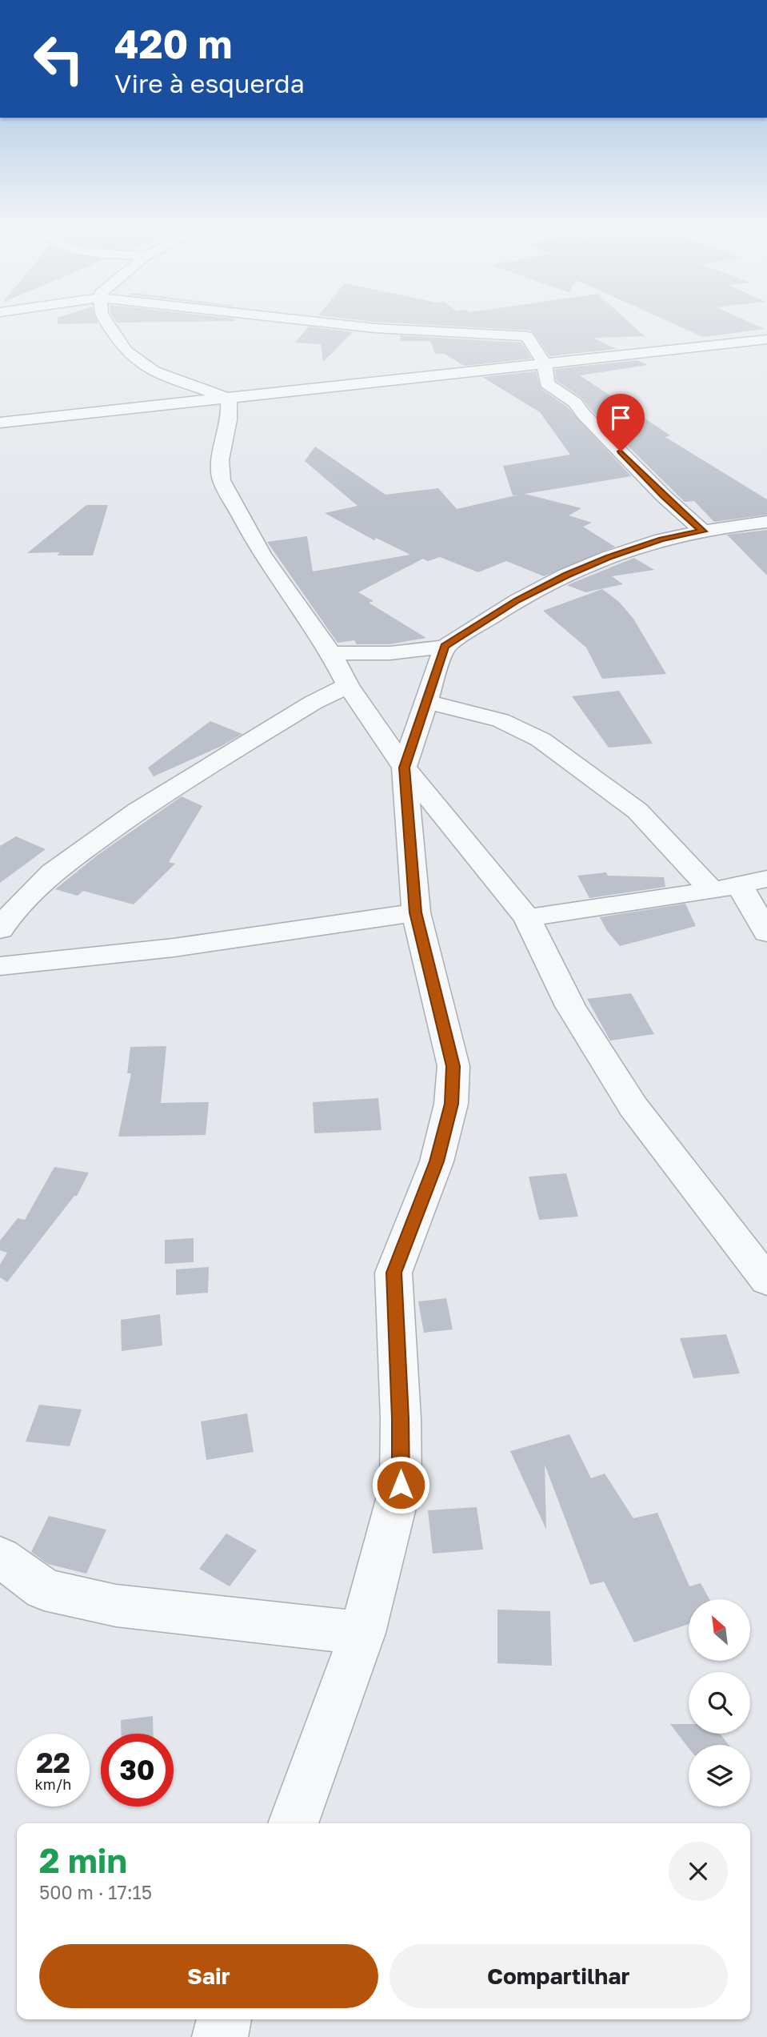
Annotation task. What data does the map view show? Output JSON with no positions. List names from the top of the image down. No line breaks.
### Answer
{"north":"top left","page":{"turn":["420 m","Vire à esquerda"],"speed":"22 km/h","limit":"30","heading":["2 min","500 m · 17:15"],"buttons":["Sair","Compartilhar"]}}
